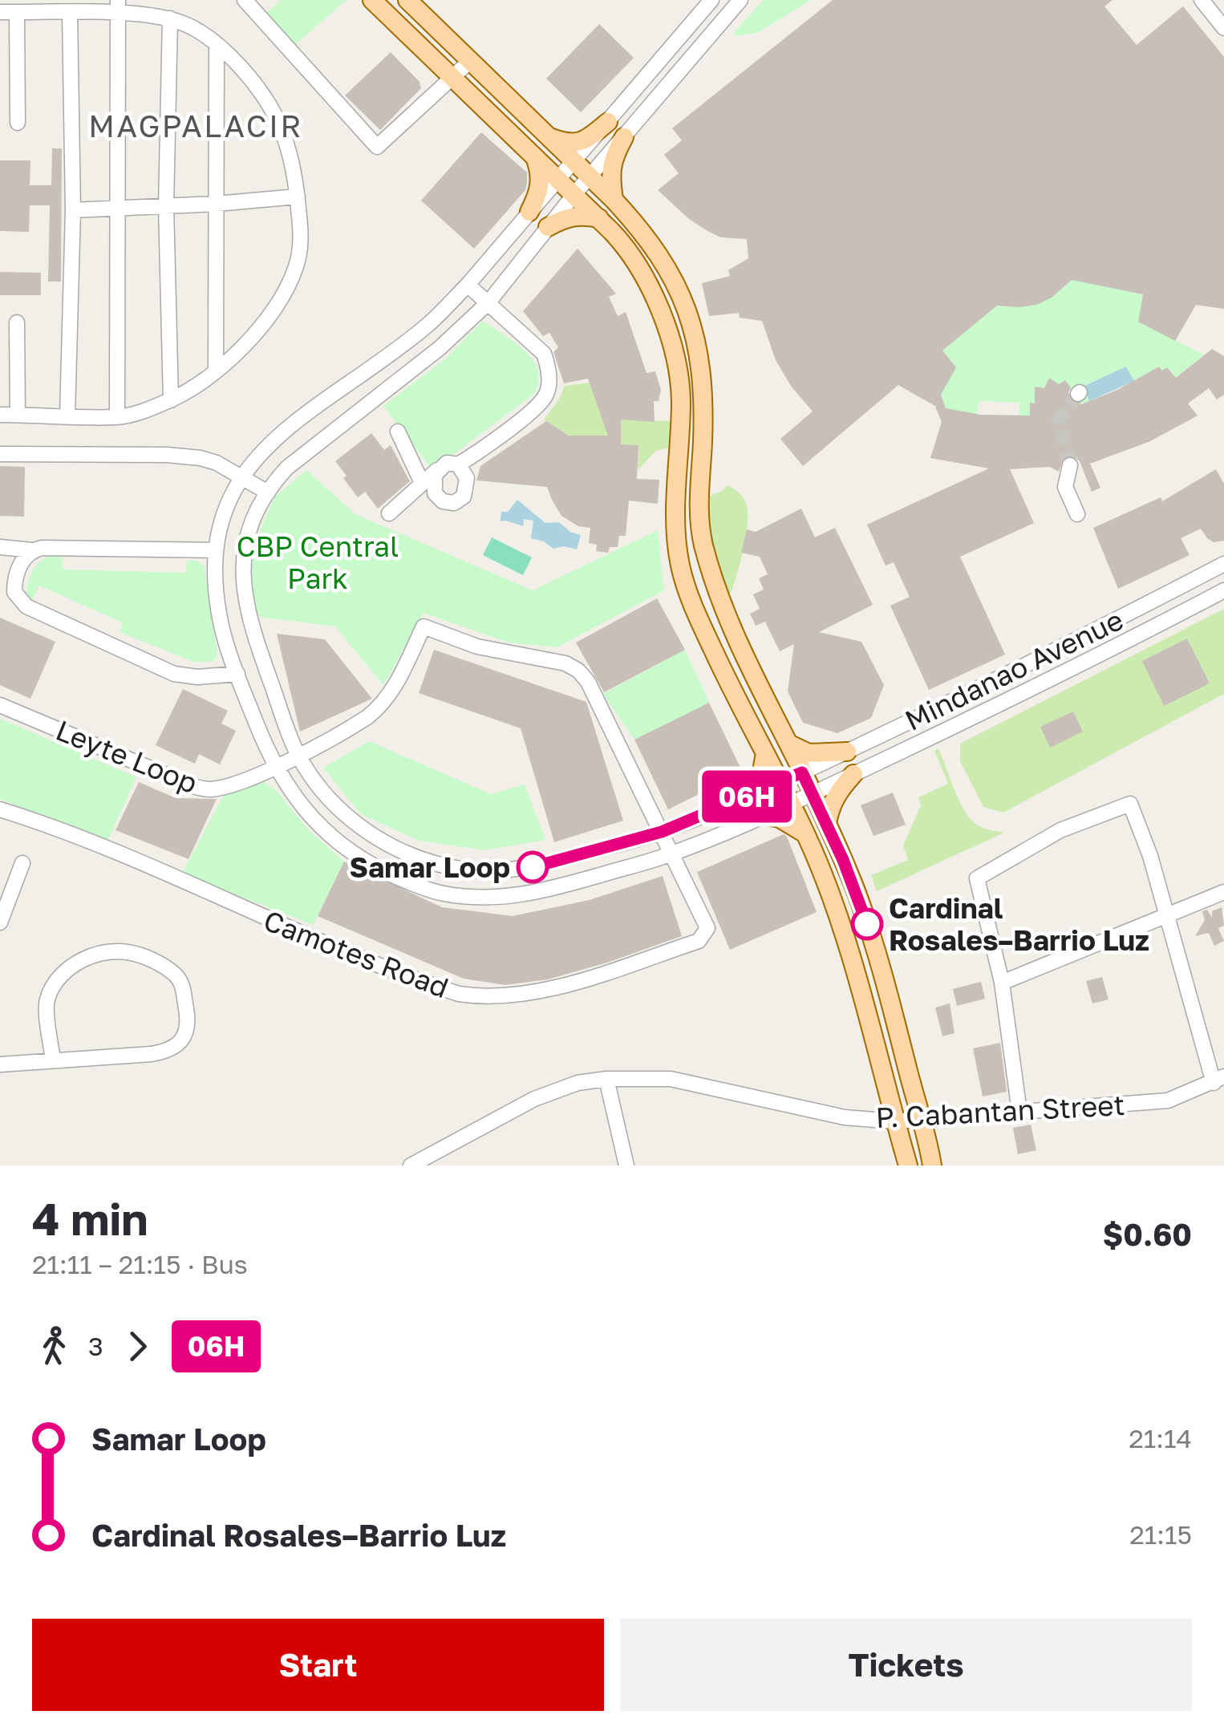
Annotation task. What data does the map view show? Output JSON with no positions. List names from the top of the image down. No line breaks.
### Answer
{"streets":{"street":["Mindanao Avenue","Leyte Loop","Camotes Road","P. Cabantan Street"]},"crossings":[["Leyte Loop","Camotes Road"]],"districts":["MAGPALACIR"],"parks":["CBP Central Park"],"places":["Samar Loop","Cardinal Rosales–Barrio Luz"],"lines":["bus line 06H"],"page":{"on_map":"06H","heading":["4 min","21:11 – 21:15 · Bus","$0.60"],"legs":["3","06H"],"list":[{"name":"Samar Loop","value":"21:14"},{"name":"Cardinal Rosales–Barrio Luz","value":"21:15"}],"buttons":["Start","Tickets"]}}
